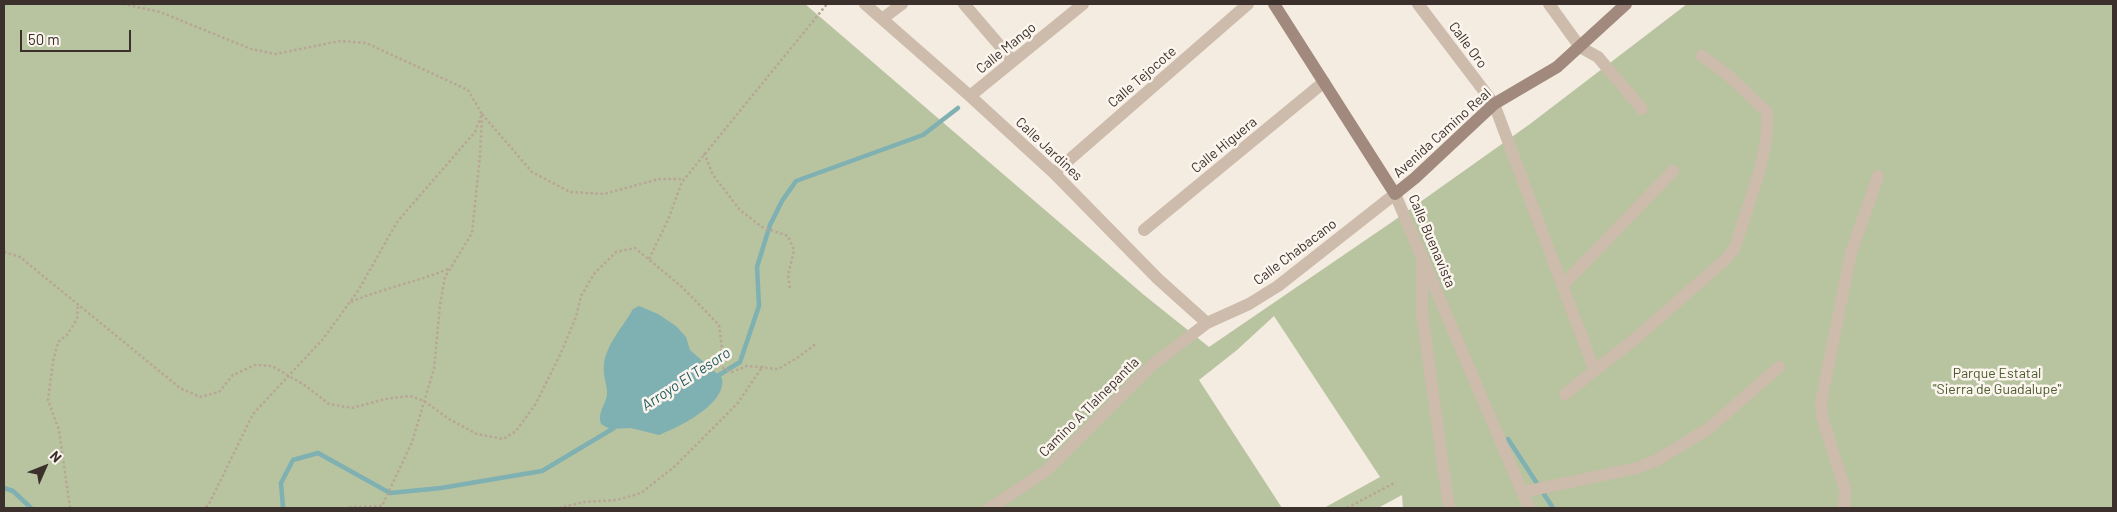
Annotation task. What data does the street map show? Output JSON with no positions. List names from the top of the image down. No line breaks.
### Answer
{"streets":{"street":["Calle Oro","Calle Mango","Calle Tejocote","Avenida Camino Real","Calle Higuera","Calle Jardines","Calle Buenavista","Calle Chabacano","Camino A Tlalnepantla"]},"crossings":[["Calle Oro","Avenida Camino Real"],["Calle Mango","Calle Jardines"],["Calle Tejocote","Calle Jardines"],["Avenida Camino Real","Calle Buenavista"],["Avenida Camino Real","Calle Chabacano"],["Calle Higuera","Calle Buenavista"],["Calle Jardines","Calle Chabacano"],["Calle Jardines","Camino A Tlalnepantla"],["Calle Buenavista","Calle Chabacano"],["Calle Chabacano","Camino A Tlalnepantla"]],"water":["Arroyo El Tesoro"],"parks":["Parque Estatal \"Sierra de Guadalupe\""],"scale_bar":"50 m","north":"top right"}
